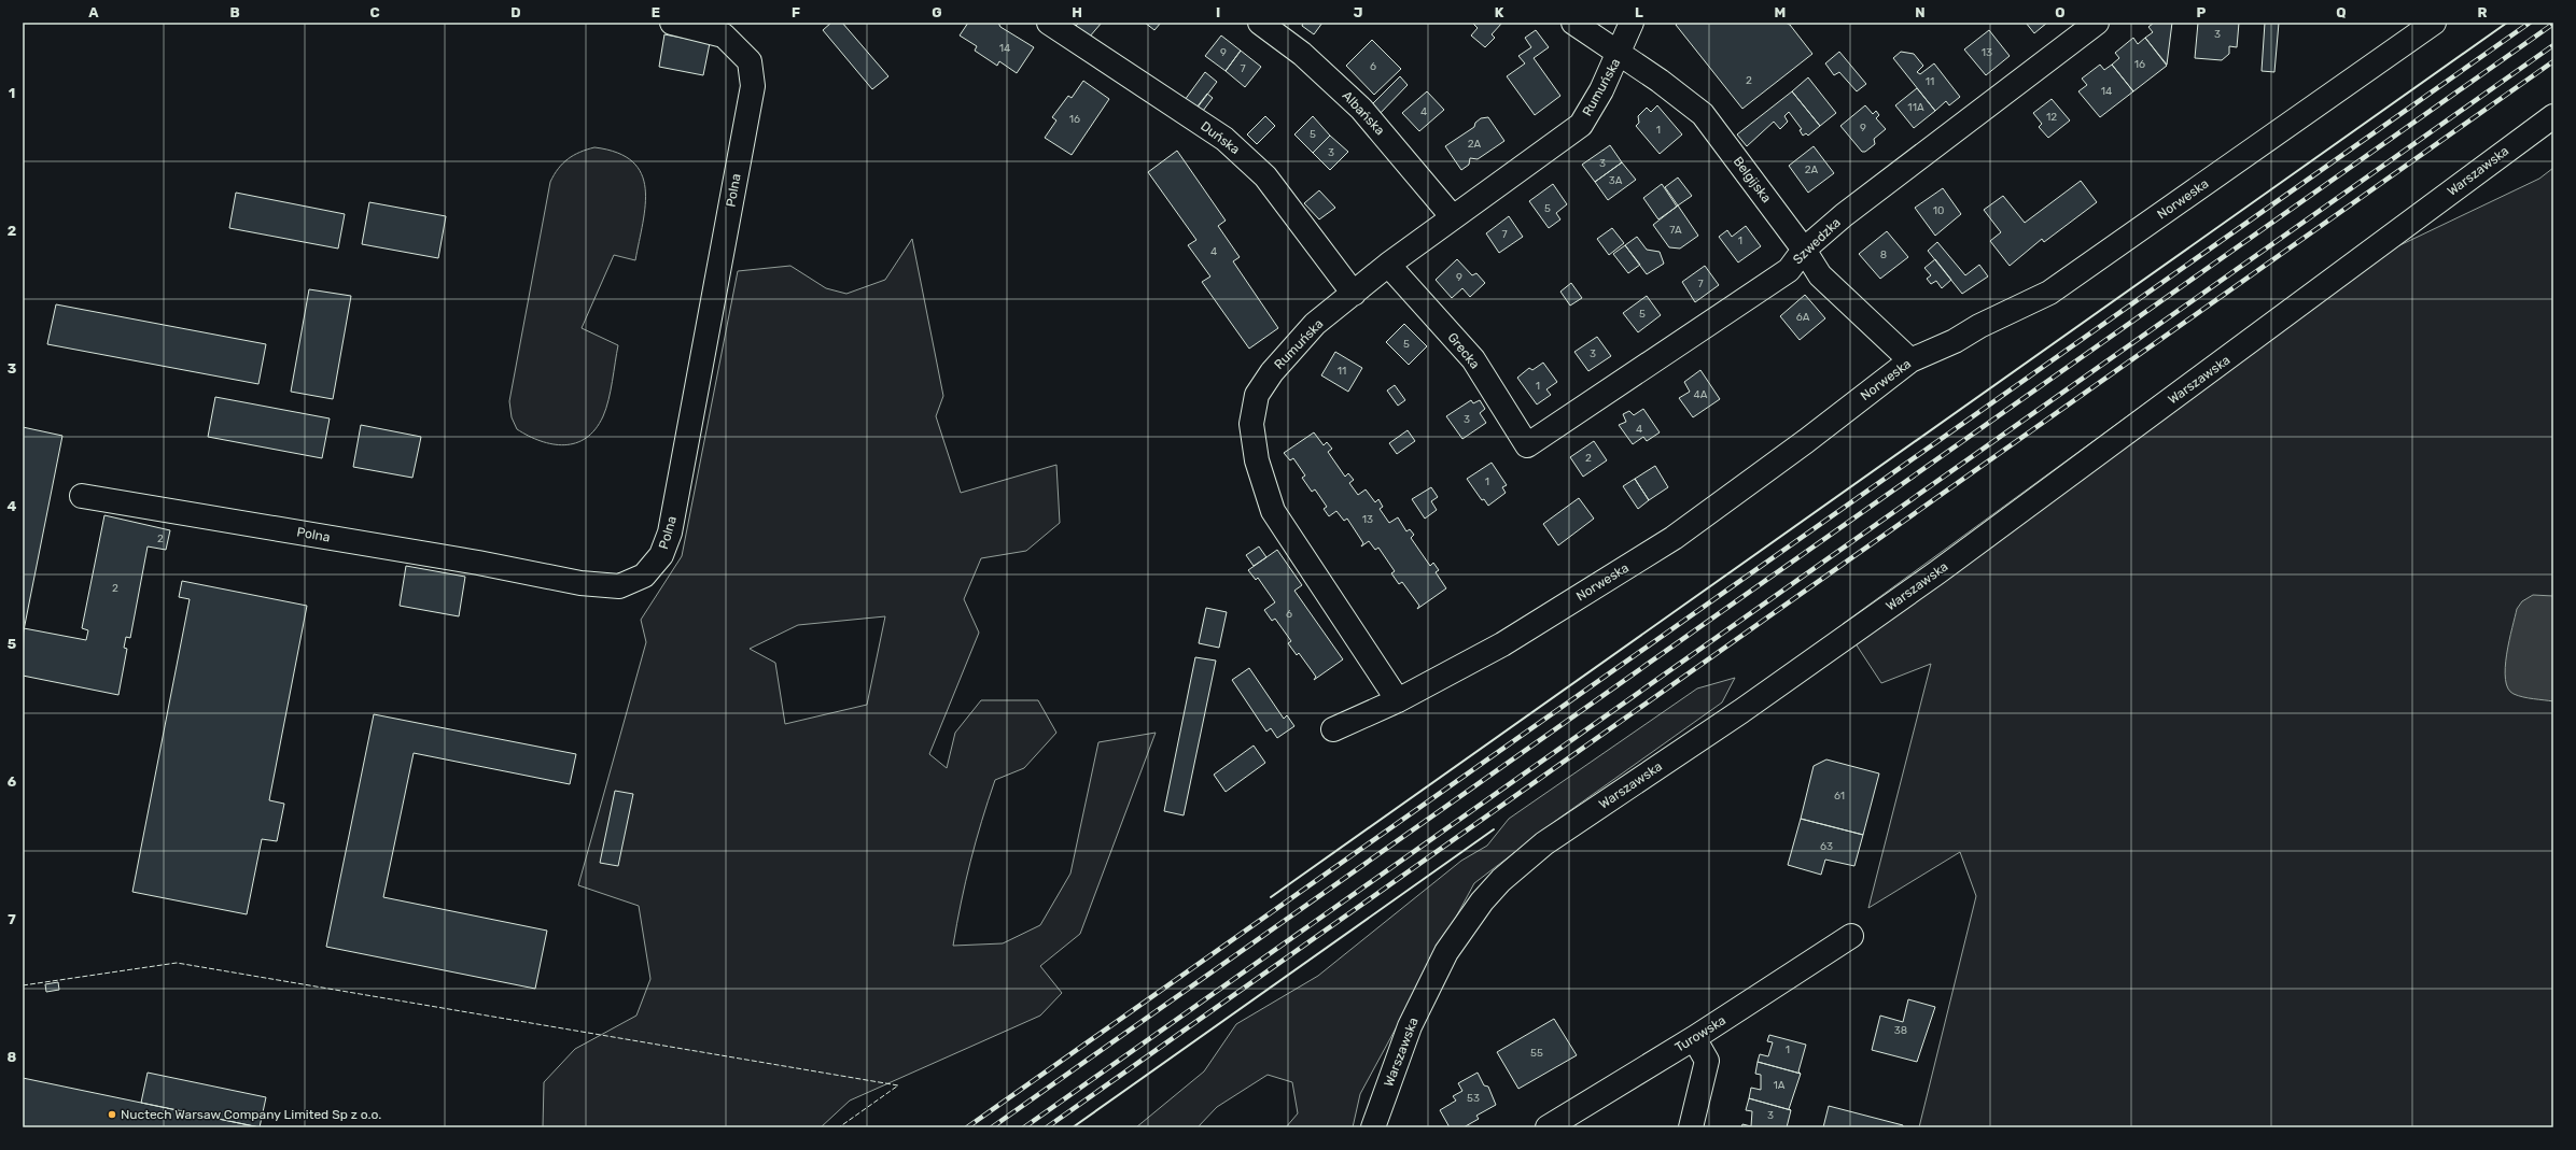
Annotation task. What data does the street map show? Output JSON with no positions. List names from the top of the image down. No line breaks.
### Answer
{"streets":{"street":["Rumuńska","Albańska","Duńska","Warszawska","Belgijska","Polna","Norweska","Szwedzka","Grecka","Turowska"]},"crossings":[["Rumuńska","Albańska"],["Rumuńska","Duńska"],["Rumuńska","Belgijska"],["Rumuńska","Norweska"],["Rumuńska","Grecka"],["Belgijska","Norweska"],["Belgijska","Szwedzka"],["Szwedzka","Grecka"]],"places":["Nuctech Warsaw Company Limited Sp z o.o."],"house_numbers":["3","14","9","13","16","6","7","2","11","14","11A","4","12","16","9","1","5","2A","3","3","2A","3A","5","10","7A","7","1","4","8","9","7","5","6A","5","3","11","1","4A","3","4","2","1","13","2","2","6","61","63","38","1","55","1A","53","3"],"grid":{"columns":["A","B","C","D","E","F","G","H","I","J","K","L","M","N","O","P","Q","R"],"rows":["1","2","3","4","5","6","7","8"]}}
